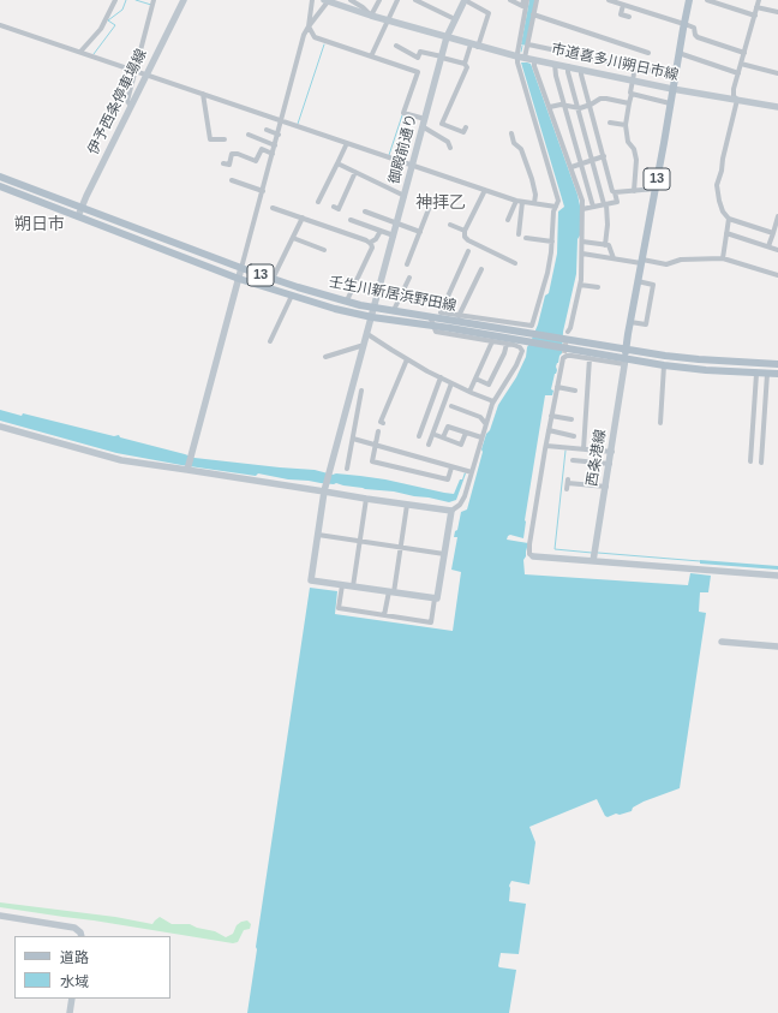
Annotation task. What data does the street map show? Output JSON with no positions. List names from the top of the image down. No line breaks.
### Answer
{"streets":{"main road":["13","壬生川新居浜野田線"],"street":["市道喜多川朔日市線","伊予西条停車場線","御殿前通り","西条港線"]},"crossings":[["市道喜多川朔日市線","御殿前通り"],["市道喜多川朔日市線","13"],["伊予西条停車場線","壬生川新居浜野田線"],["御殿前通り","壬生川新居浜野田線"],["13","壬生川新居浜野田線"],["13","西条港線"],["壬生川新居浜野田線","西条港線"]],"districts":["神拝乙","朔日市"],"legend":["道路","水域"]}
